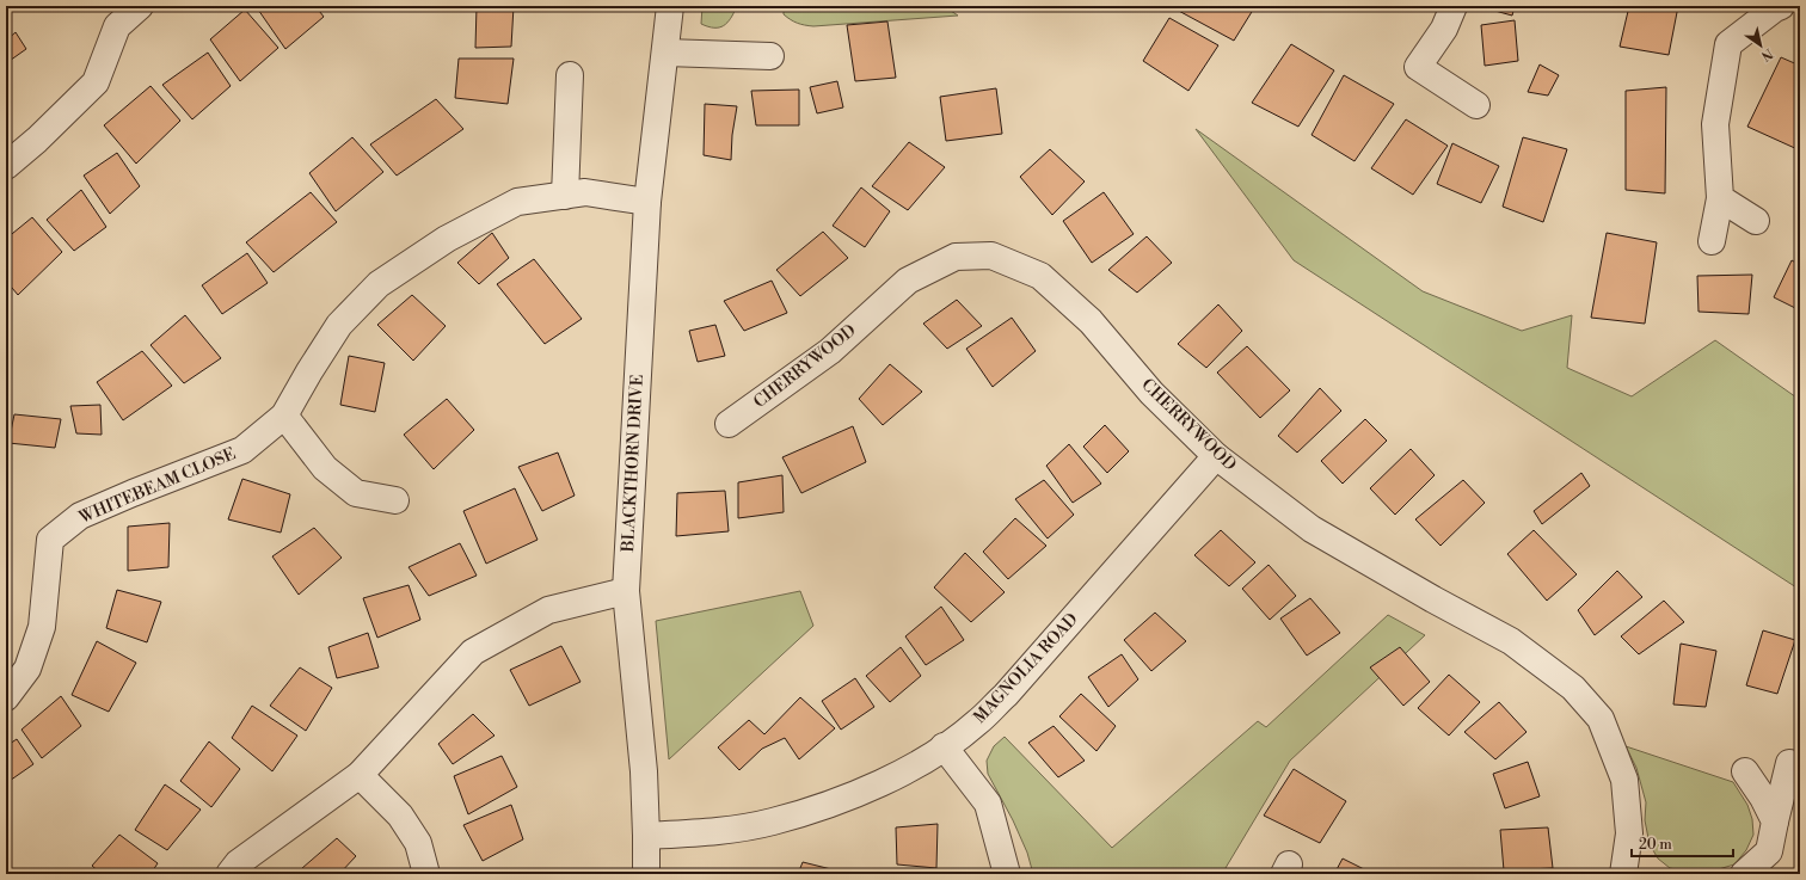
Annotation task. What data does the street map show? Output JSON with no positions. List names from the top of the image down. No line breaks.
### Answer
{"streets":{"street":["CHERRYWOOD","BLACKTHORN DRIVE","WHITEBEAM CLOSE","MAGNOLIA ROAD"]},"crossings":[["CHERRYWOOD","MAGNOLIA ROAD"],["BLACKTHORN DRIVE","WHITEBEAM CLOSE"],["BLACKTHORN DRIVE","MAGNOLIA ROAD"]],"scale_bar":"20 m","north":"bottom right"}
